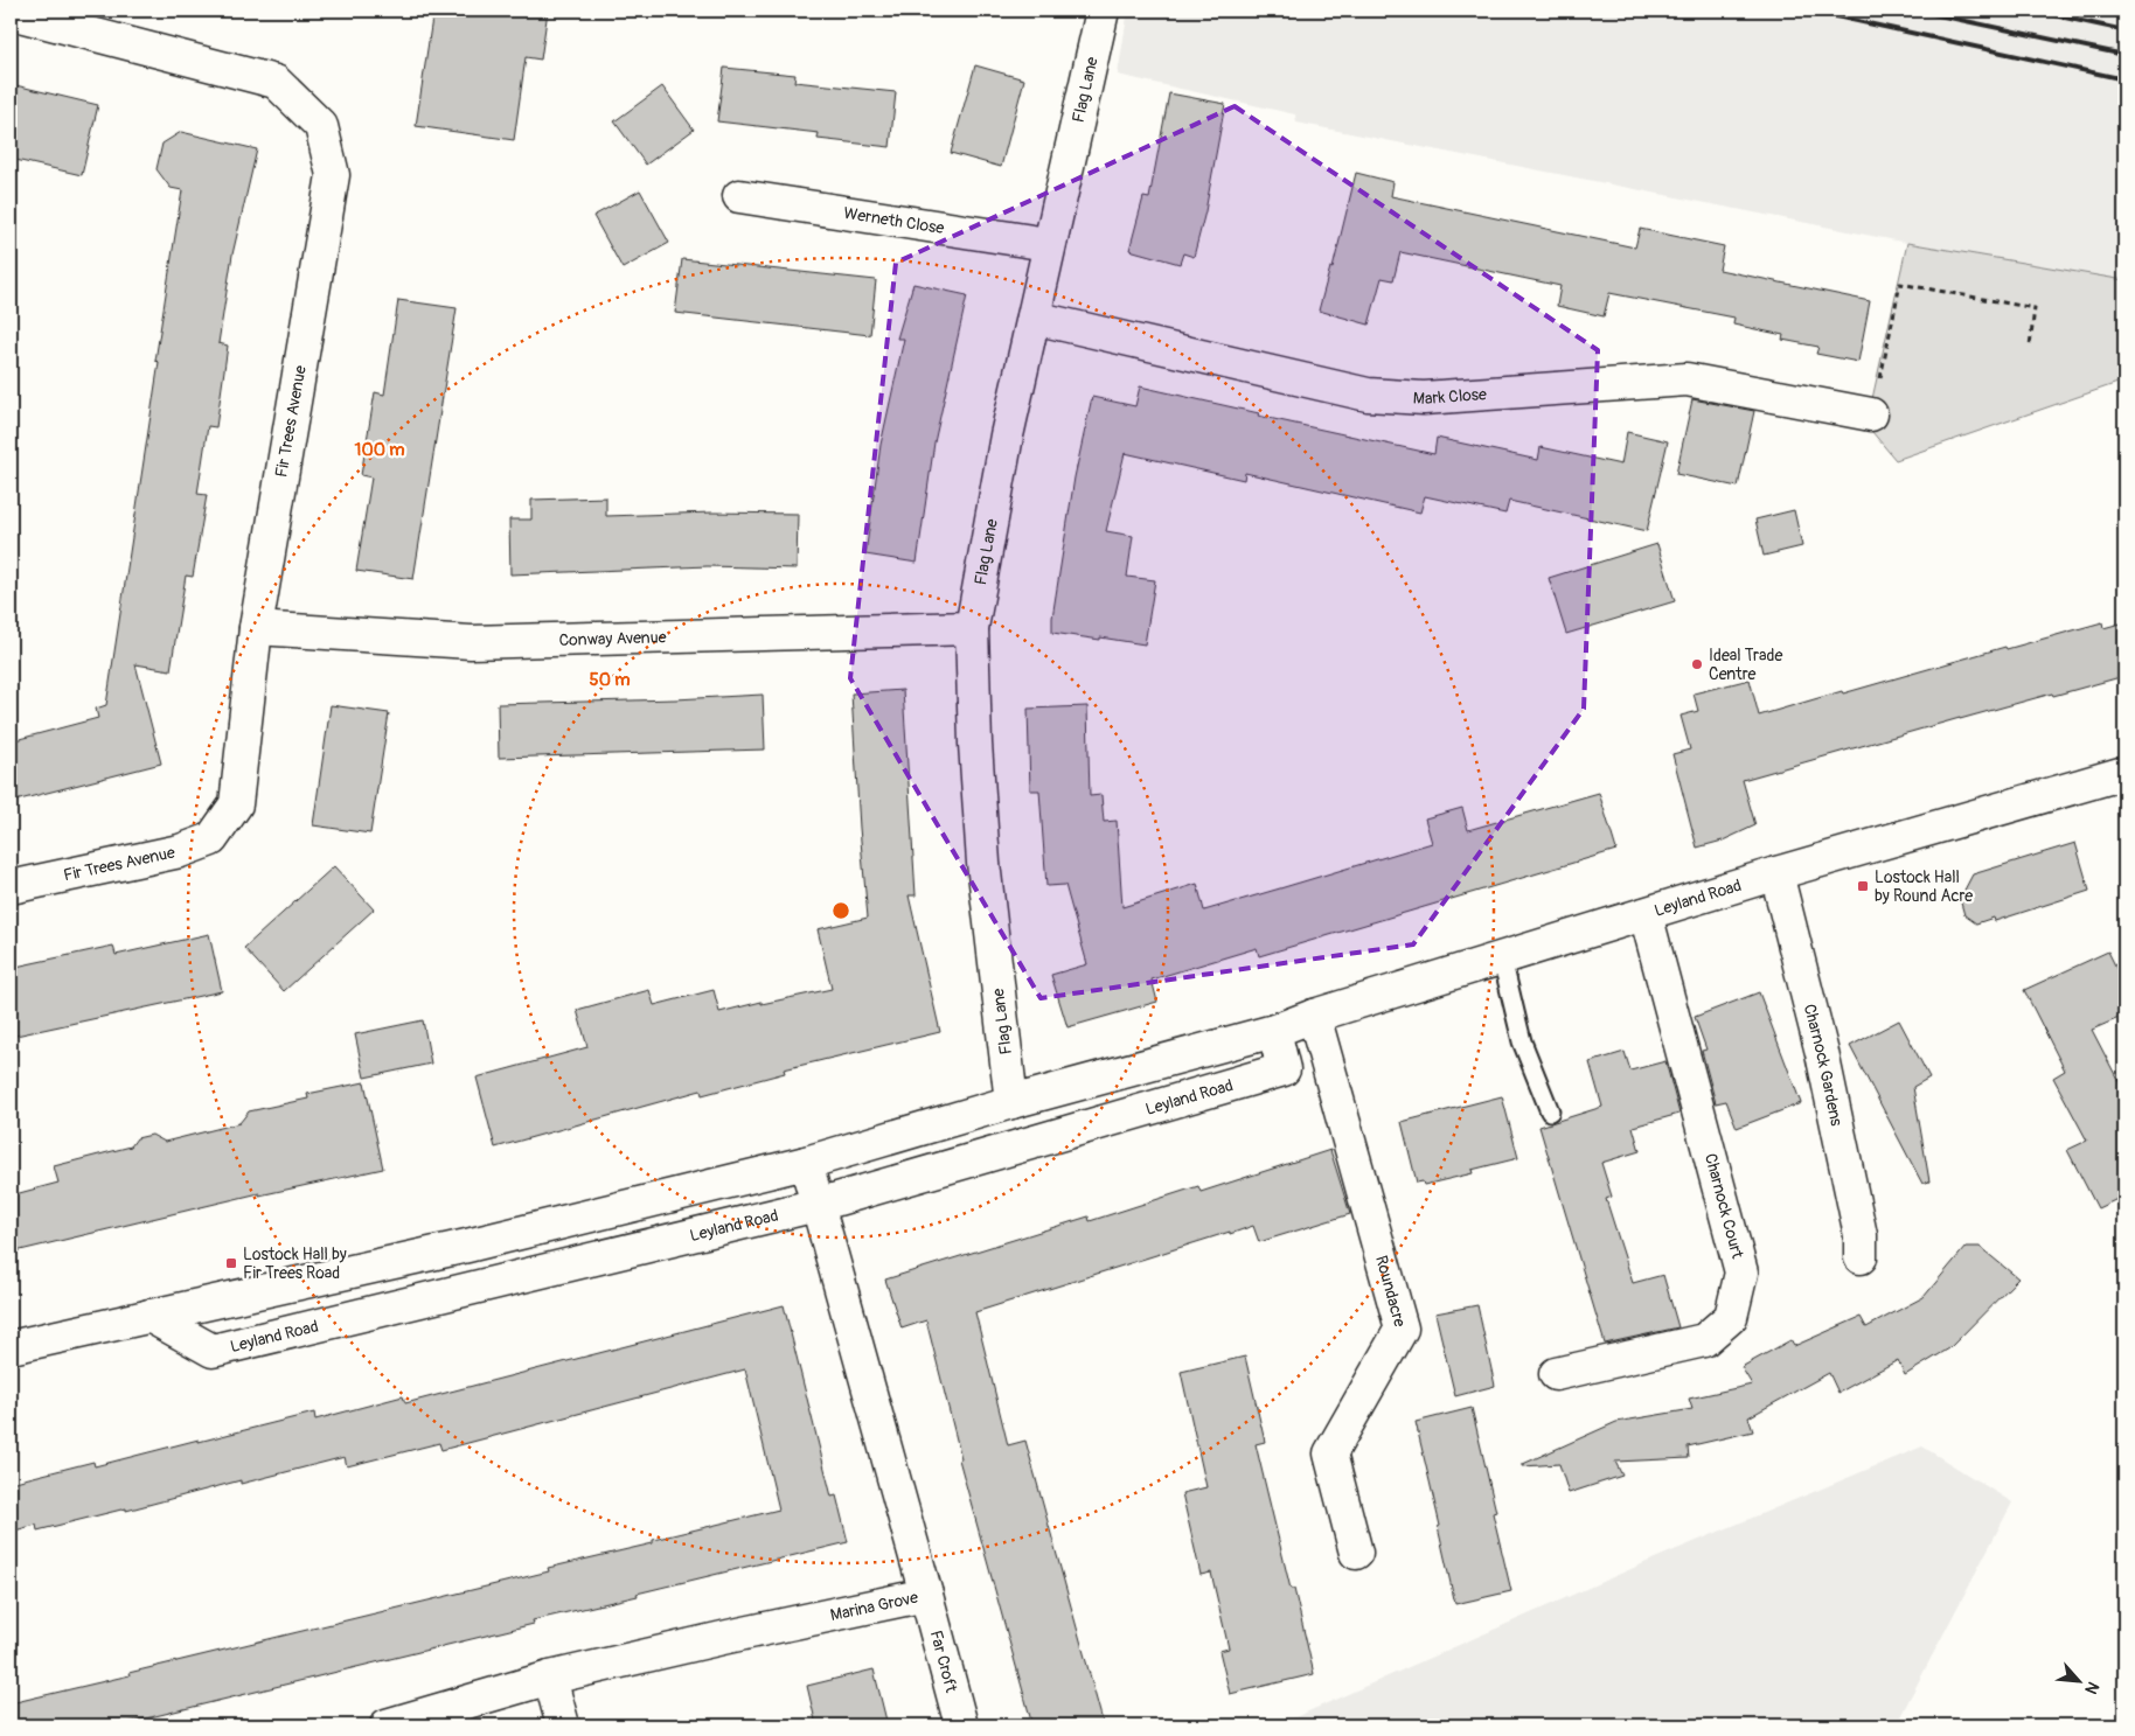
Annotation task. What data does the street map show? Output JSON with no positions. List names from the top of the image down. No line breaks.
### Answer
{"streets":{"street":["Flag Lane","Werneth Close","Mark Close","Fir Trees Avenue","Conway Avenue","Leyland Road","Charnock Gardens","Charnock Court","Roundacre","Marina Grove","Far Croft"]},"crossings":[["Flag Lane","Werneth Close"],["Flag Lane","Mark Close"],["Flag Lane","Conway Avenue"],["Flag Lane","Leyland Road"],["Fir Trees Avenue","Conway Avenue"],["Leyland Road","Charnock Gardens"],["Leyland Road","Charnock Court"],["Leyland Road","Roundacre"],["Leyland Road","Marina Grove"],["Marina Grove","Far Croft"]],"places":{"other":["Ideal Trade Centre"],"transit":["Lostock Hall by Round Acre","Lostock Hall by Fir Trees Road"]},"north":"bottom right","rings":["100 m","50 m"]}
